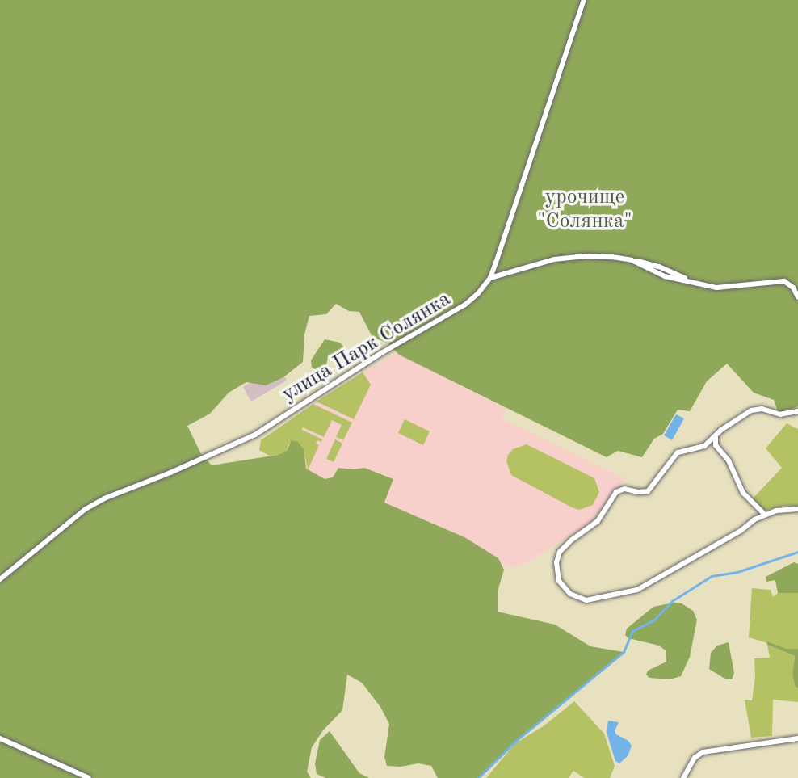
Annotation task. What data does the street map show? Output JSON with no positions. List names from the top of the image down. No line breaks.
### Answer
{"streets":{"street":["улица Парк Солянка"]},"parks":["урочище \"Солянка\""]}
